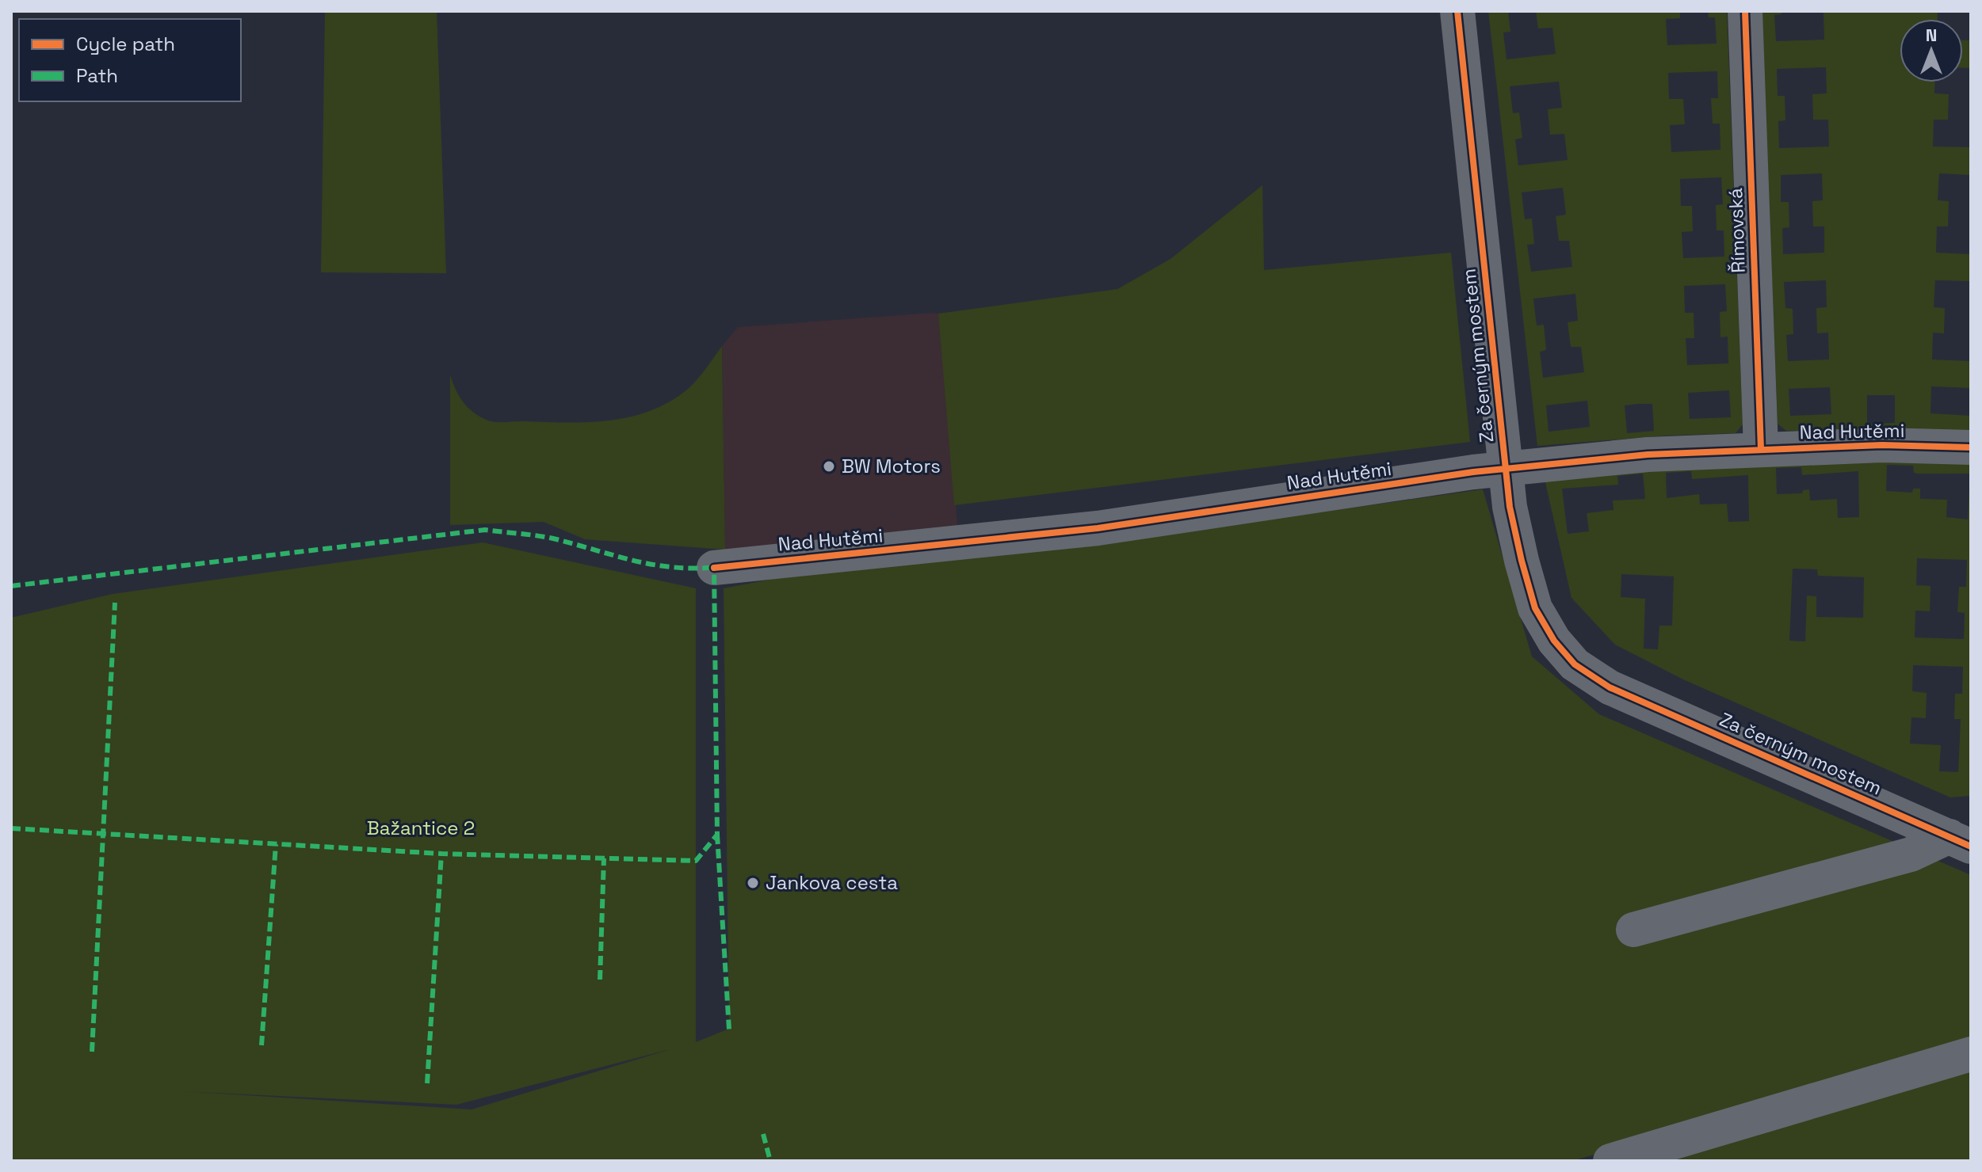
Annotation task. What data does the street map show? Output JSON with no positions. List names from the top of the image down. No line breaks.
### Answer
{"streets":{"street":["Římovská","Za černým mostem","Nad Hutěmi"]},"crossings":[["Římovská","Nad Hutěmi"],["Za černým mostem","Nad Hutěmi"]],"parks":["Bažantice 2"],"places":["BW Motors","Jankova cesta"],"legend":["Cycle path","Path"],"north":"top"}
